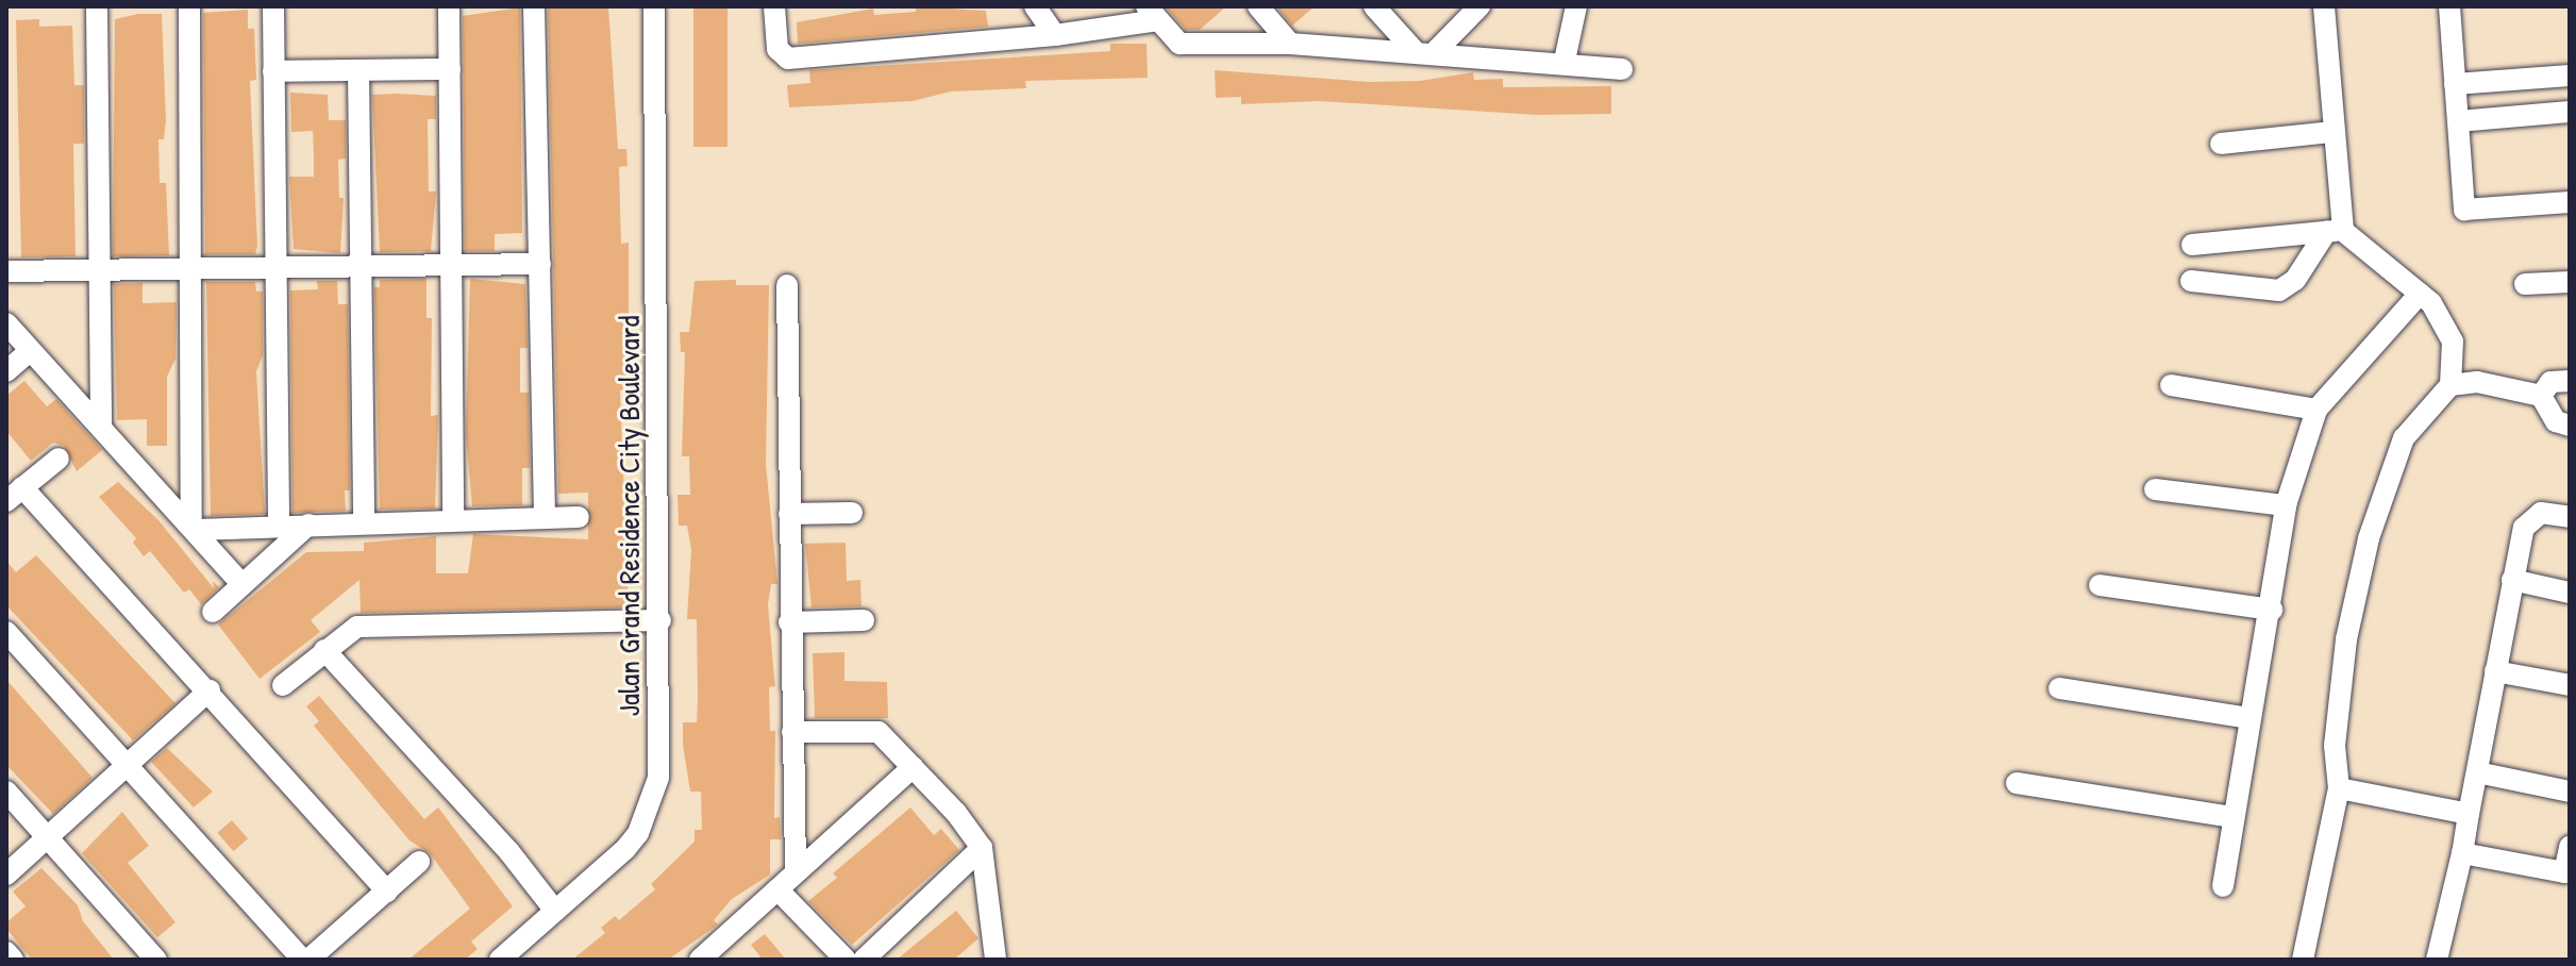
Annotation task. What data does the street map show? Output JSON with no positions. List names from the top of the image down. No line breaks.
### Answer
{"streets":{"street":["Jalan Grand Residence City Boulevard"]}}
